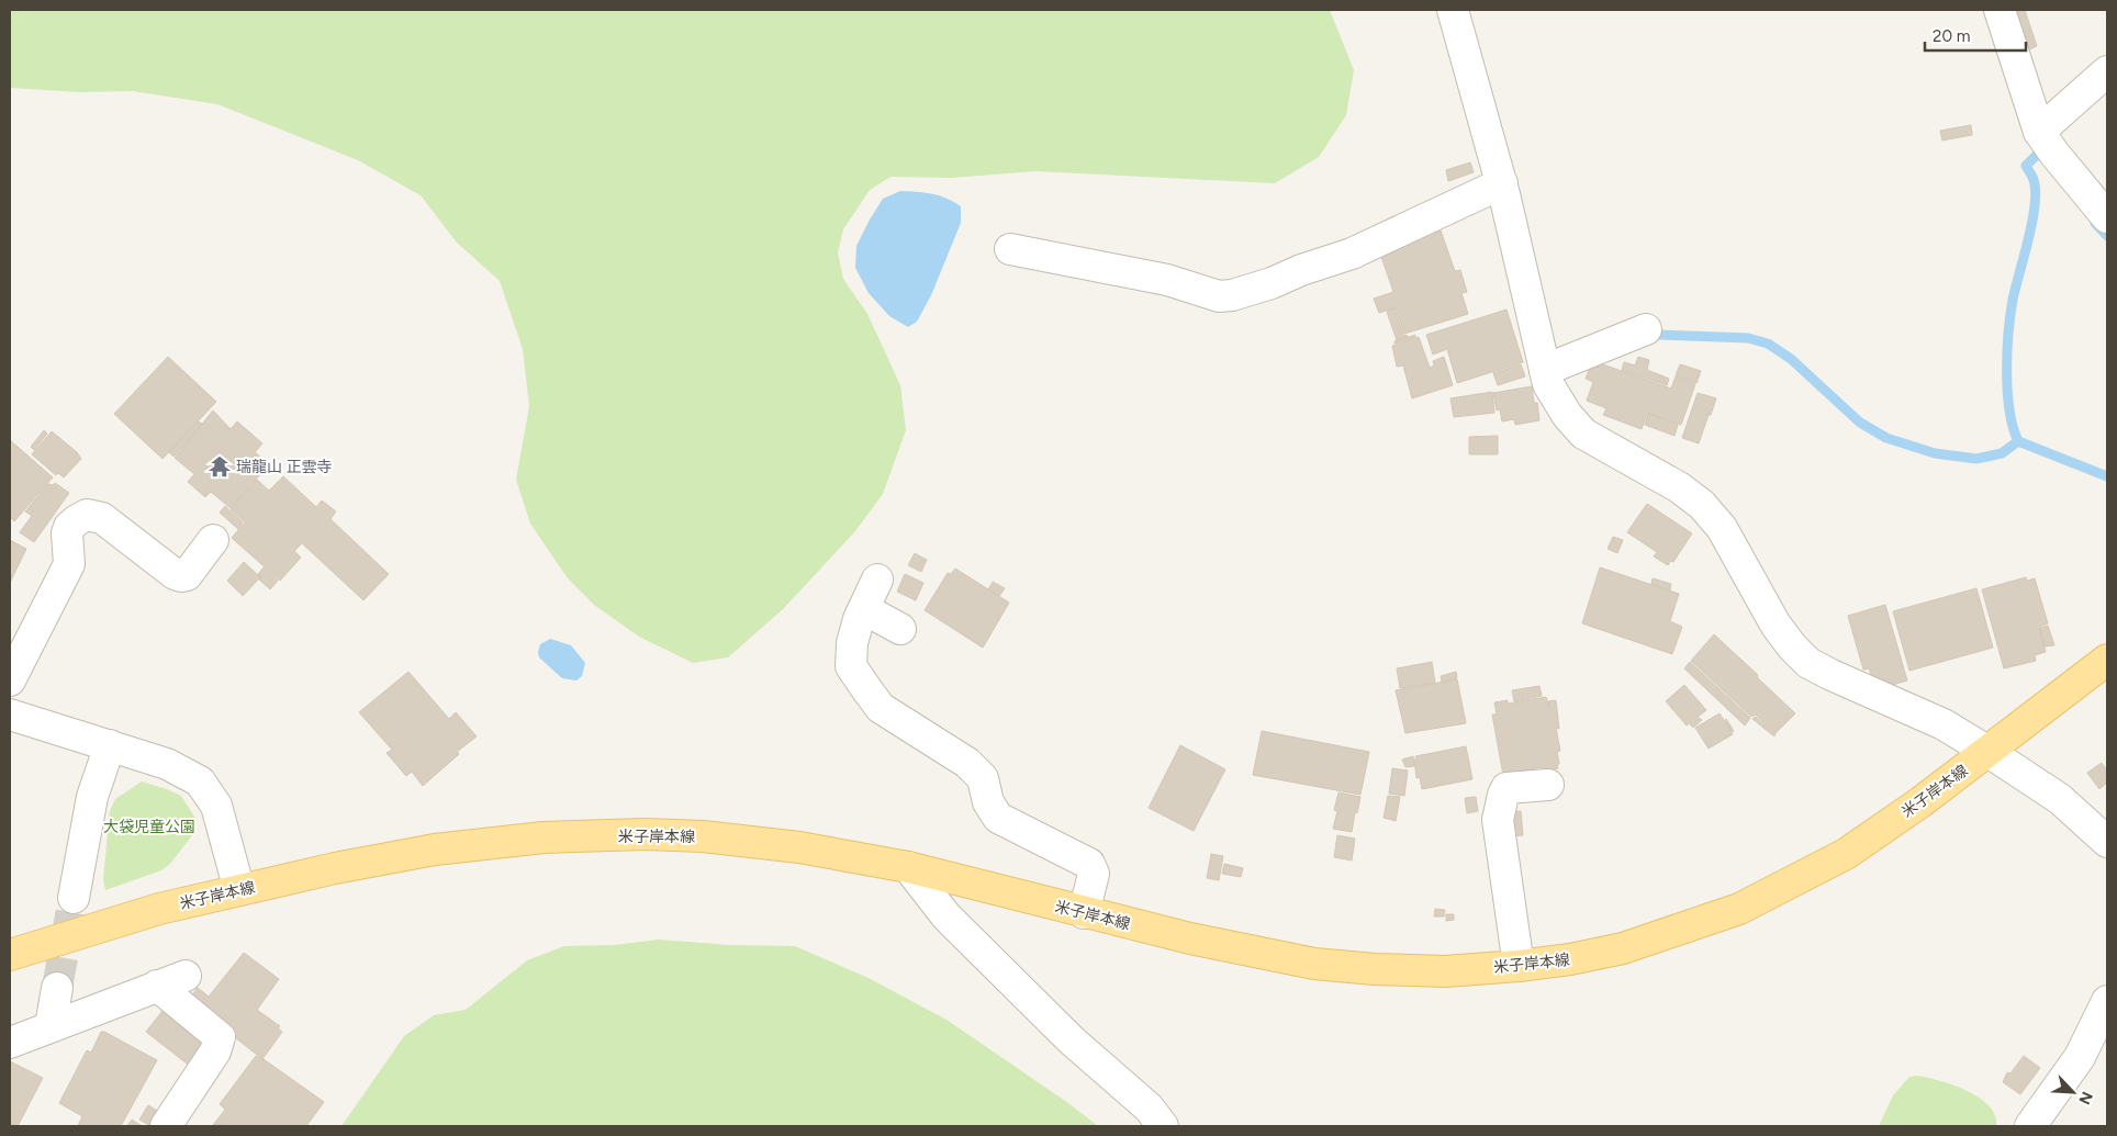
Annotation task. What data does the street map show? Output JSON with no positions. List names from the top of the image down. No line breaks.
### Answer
{"streets":{"main road":["米子岸本線"]},"parks":["大袋児童公園"],"places":{"temple":["瑞龍山 正雲寺"]},"scale_bar":"20 m","north":"bottom right"}
